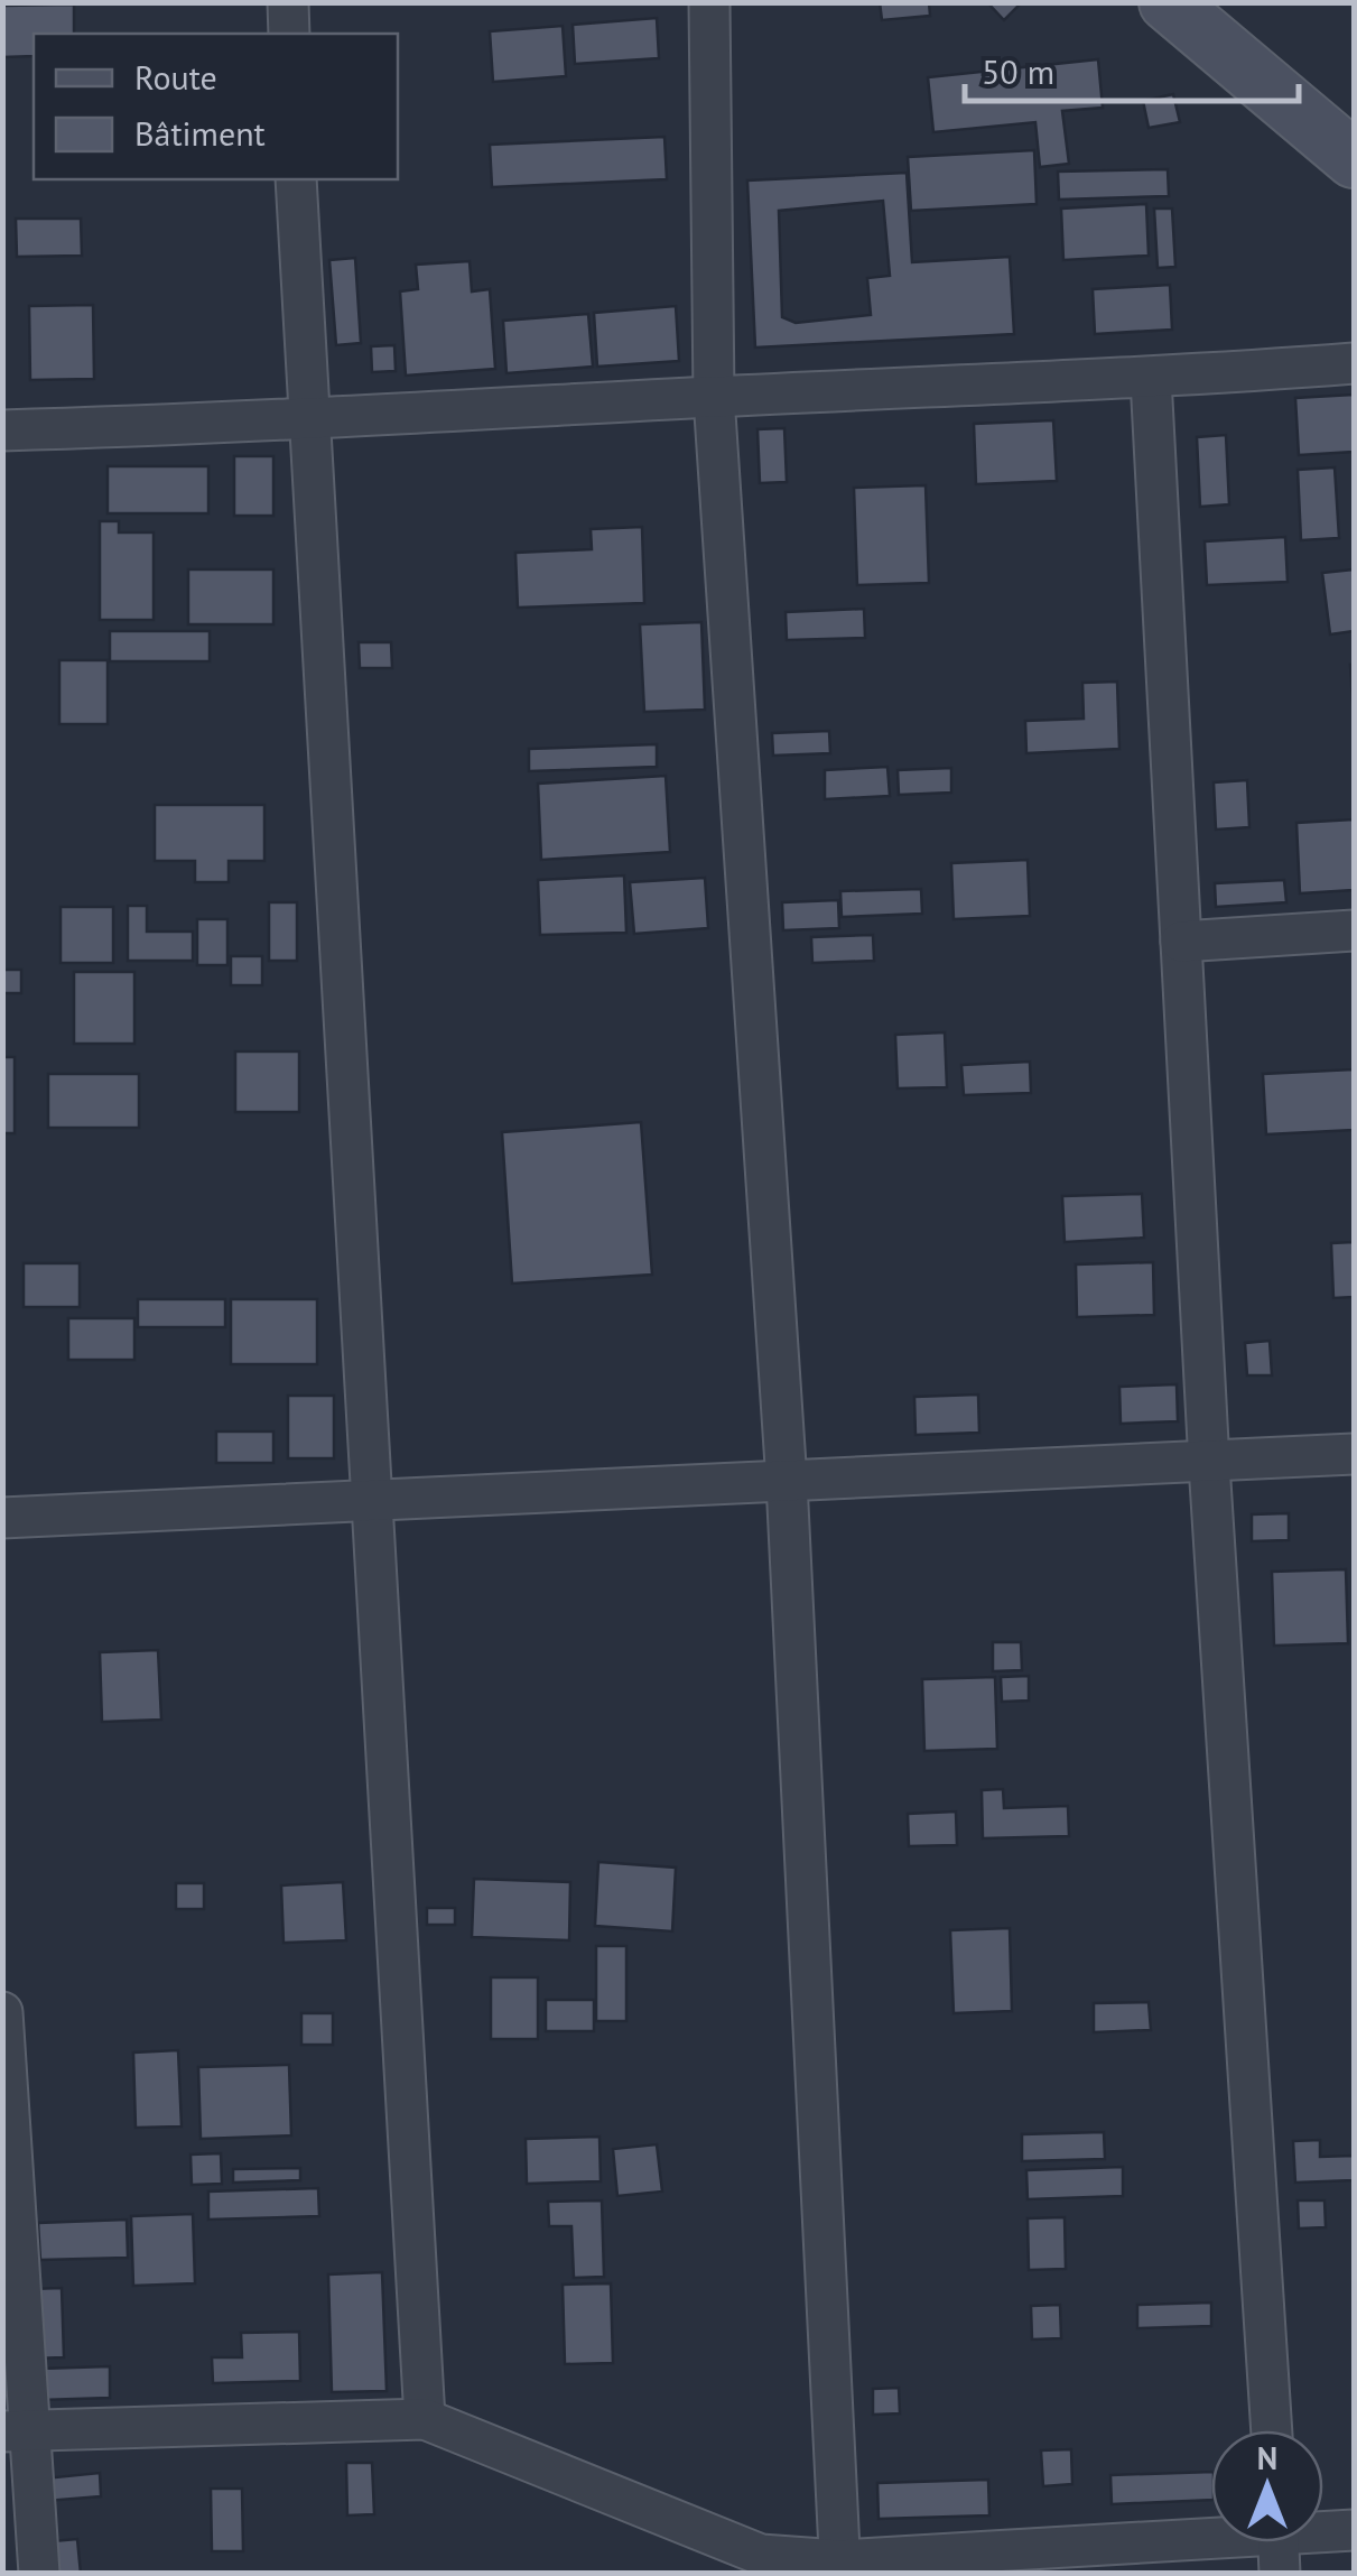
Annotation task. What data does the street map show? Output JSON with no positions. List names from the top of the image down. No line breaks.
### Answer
{"legend":["Route","Bâtiment"],"scale_bar":"50 m","north":"top"}
